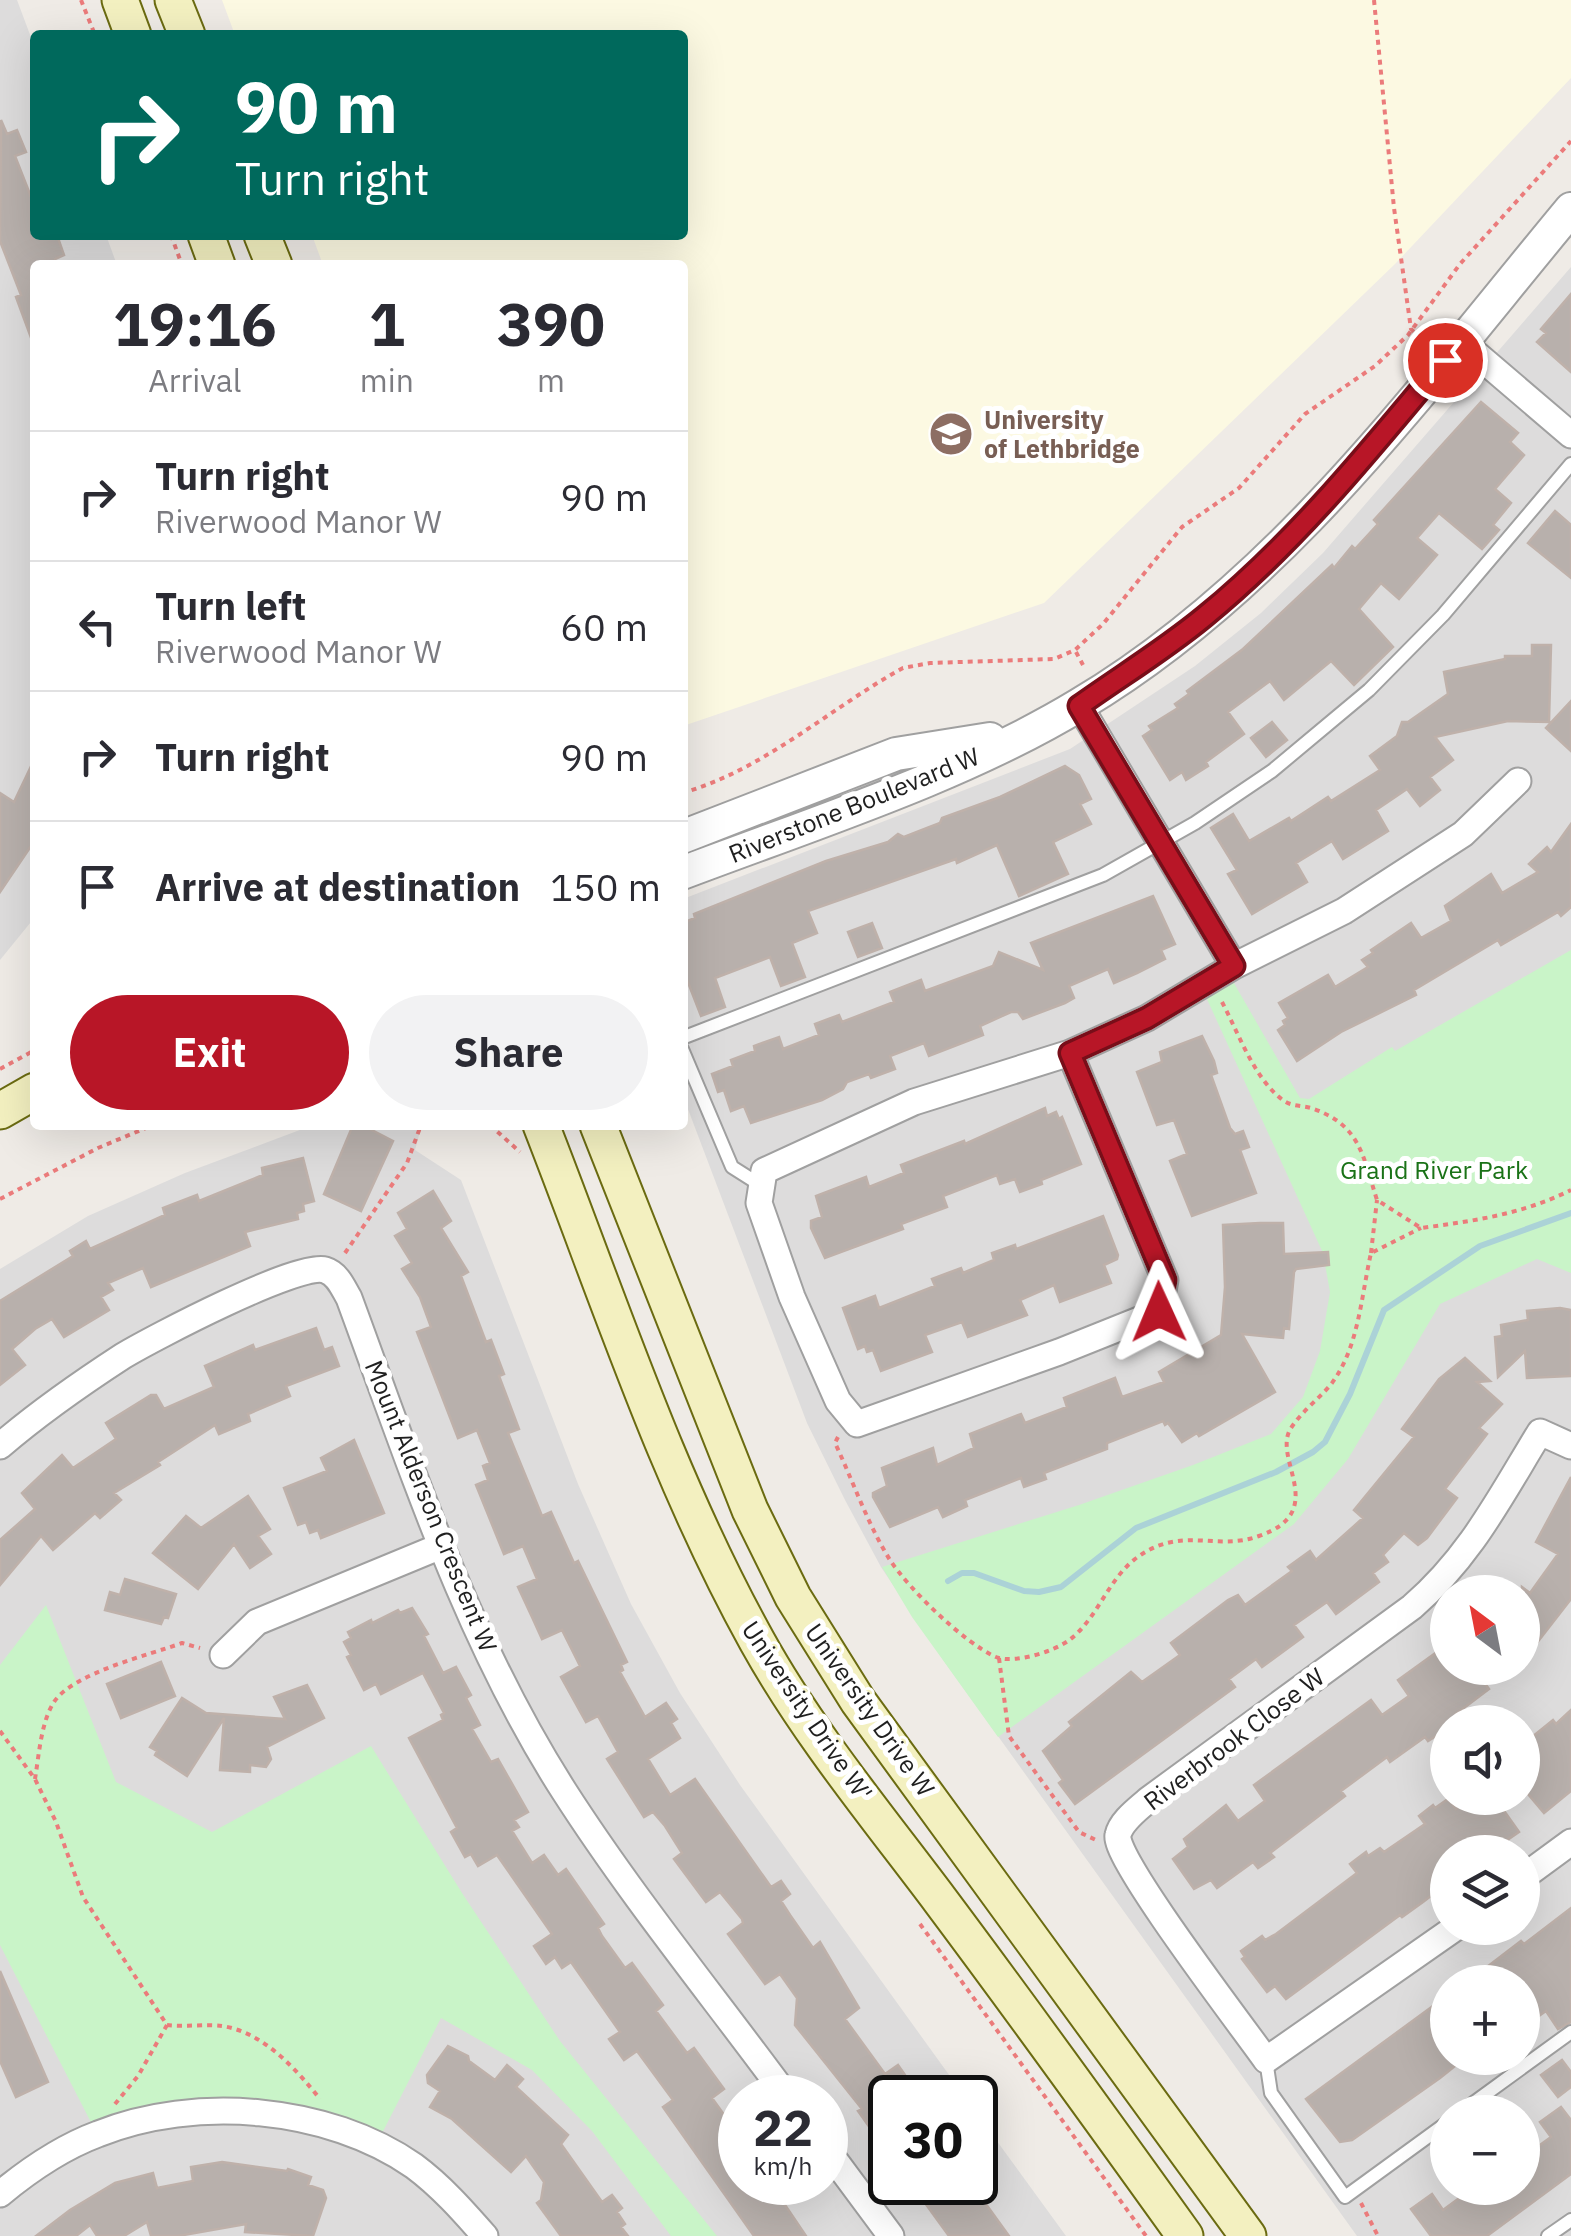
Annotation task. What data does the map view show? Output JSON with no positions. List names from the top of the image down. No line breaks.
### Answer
{"streets":{"main road":["University Drive W","University Drive W'"],"street":["Riverstone Boulevard W","Mount Alderson Crescent W","Riverbrook Close W"]},"parks":["Grand River Park"],"places":{"school or university":["University of Lethbridge"]},"north":"top left","page":{"turn":["90 m","Turn right"],"eta":["19:16","Arrival","1","min","390","m"],"list":[{"name":"Turn right","note":"Riverwood Manor W","value":"90 m"},{"name":"Turn left","note":"Riverwood Manor W","value":"60 m"},{"name":"Turn right","value":"90 m"},{"name":"Arrive at destination","value":"150 m"}],"buttons":["Exit","Share"],"map_buttons":["+","−"],"speed":"22 km/h","limit":"30"}}
